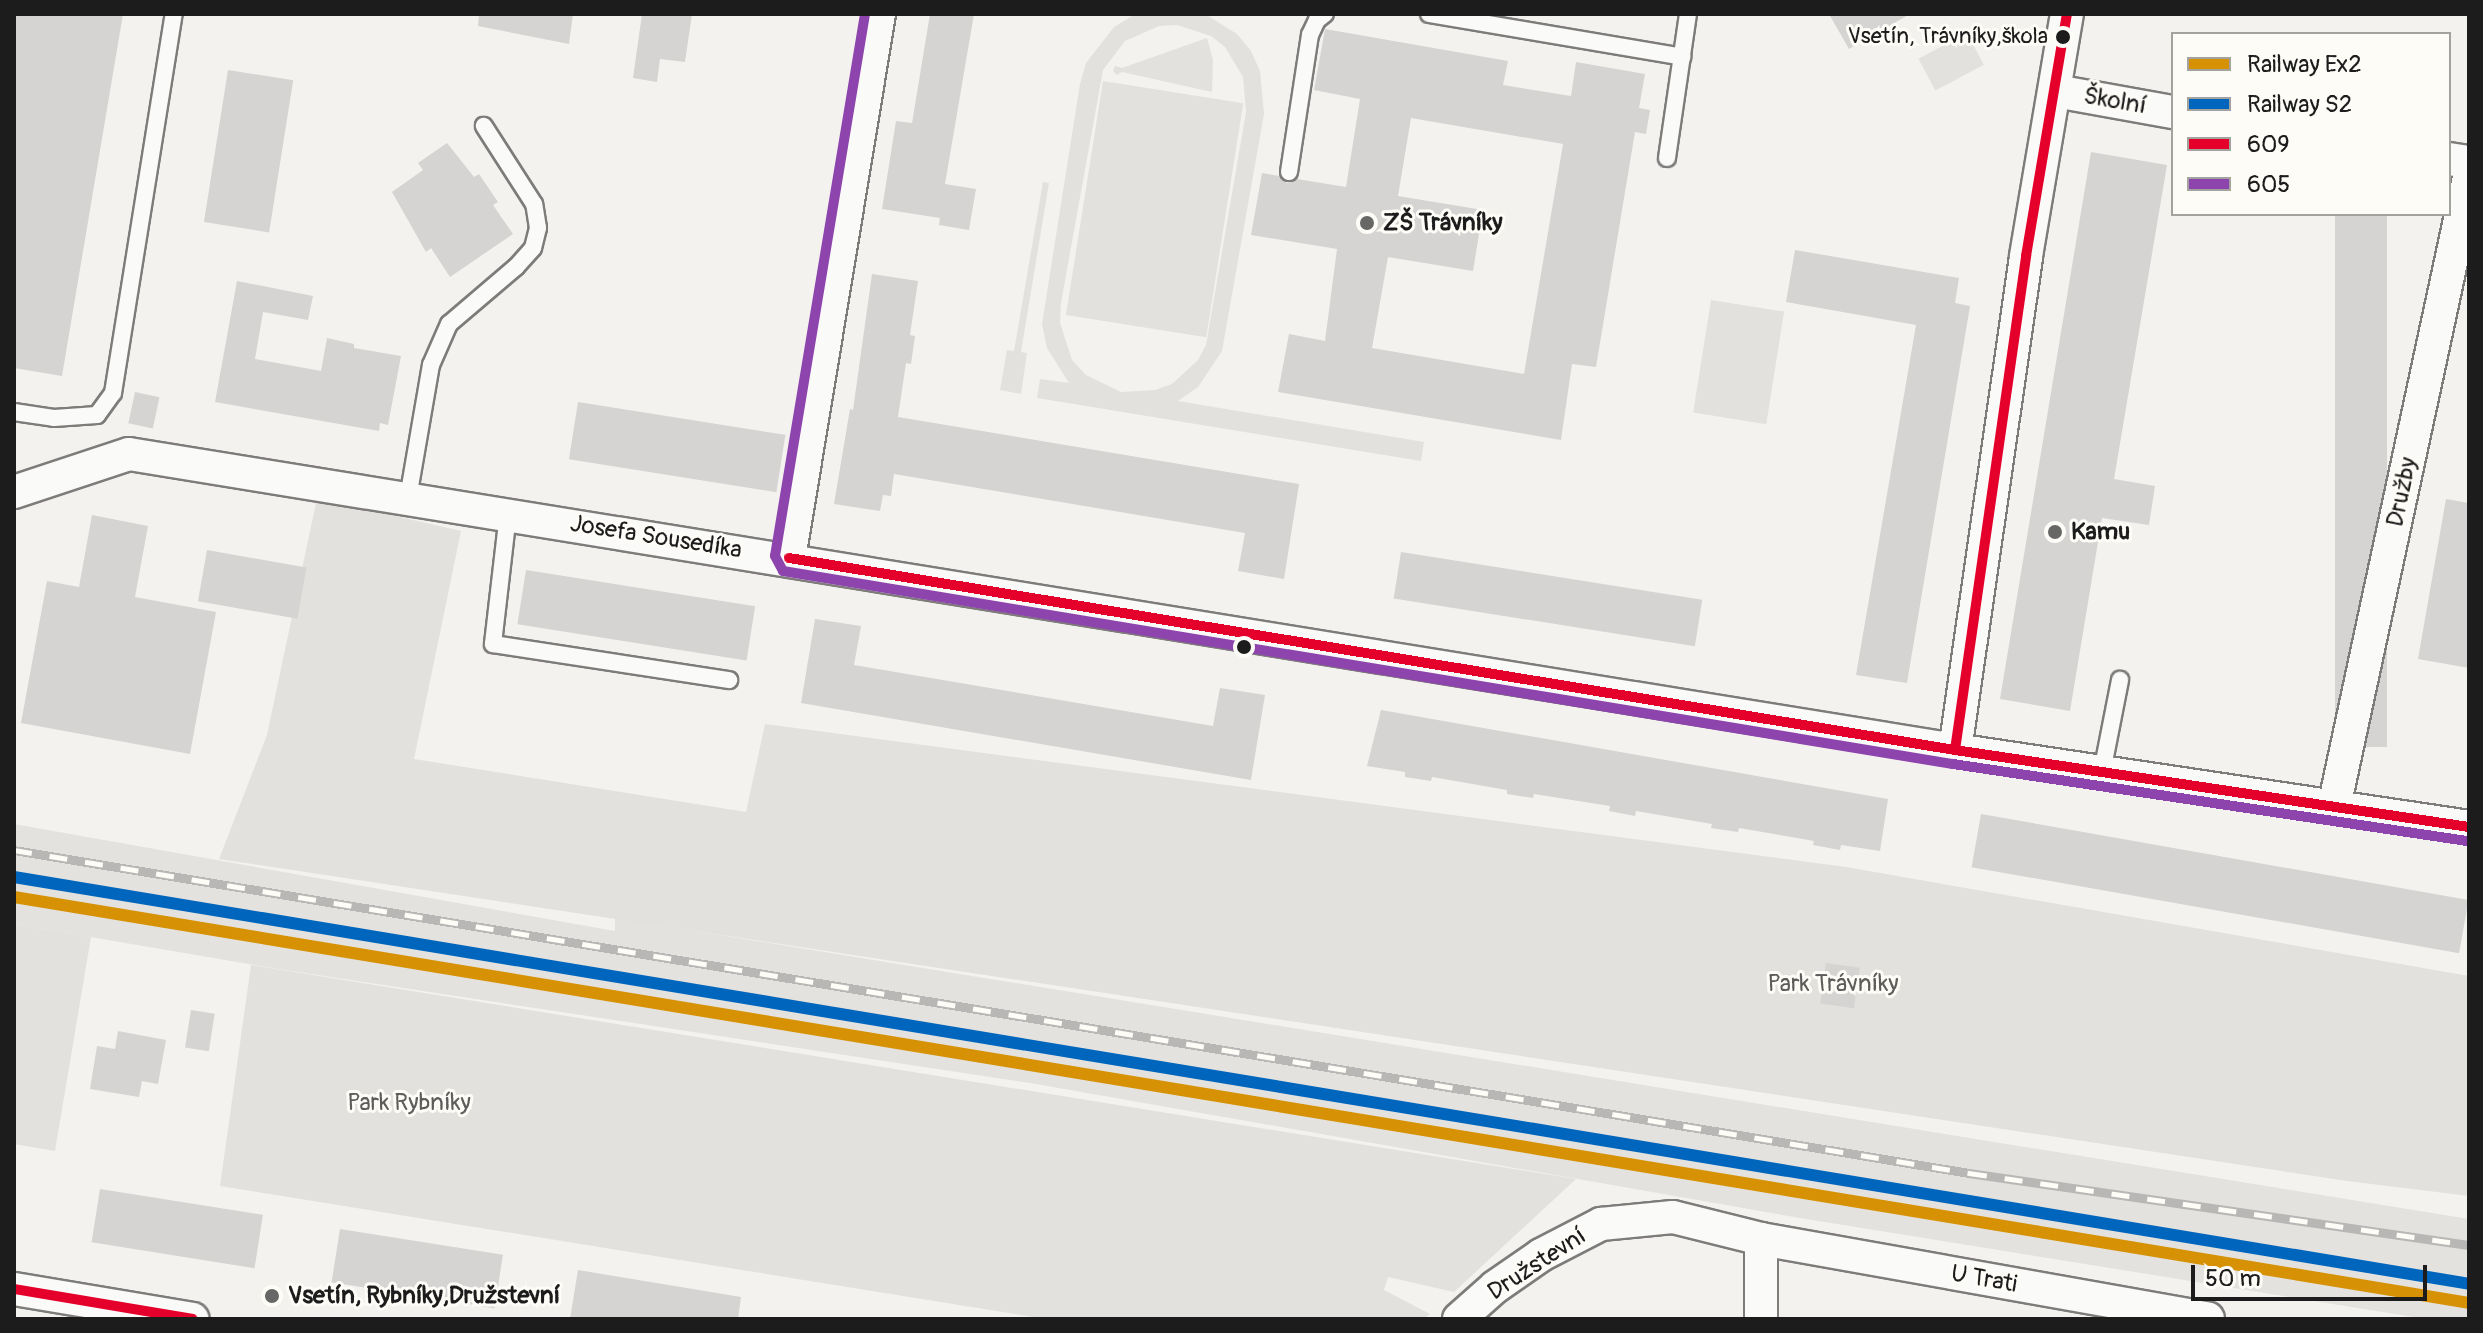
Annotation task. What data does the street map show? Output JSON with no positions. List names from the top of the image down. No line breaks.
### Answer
{"streets":{"street":["Školní","Družby","Josefa Sousedíka","Družstevní","U Trati"]},"crossings":[["Družby","Josefa Sousedíka"],["Družstevní","U Trati"]],"parks":["Park Trávníky","Park Rybníky"],"places":["Vsetín, Trávníky,škola","ZŠ Trávníky","Kamu","Vsetín, Rybníky,Družstevní"],"lines":["transit line 609","transit line 605","rail line S2","rail line Ex2"],"legend":["Railway Ex2","Railway S2","609","605"],"scale_bar":"50 m"}
